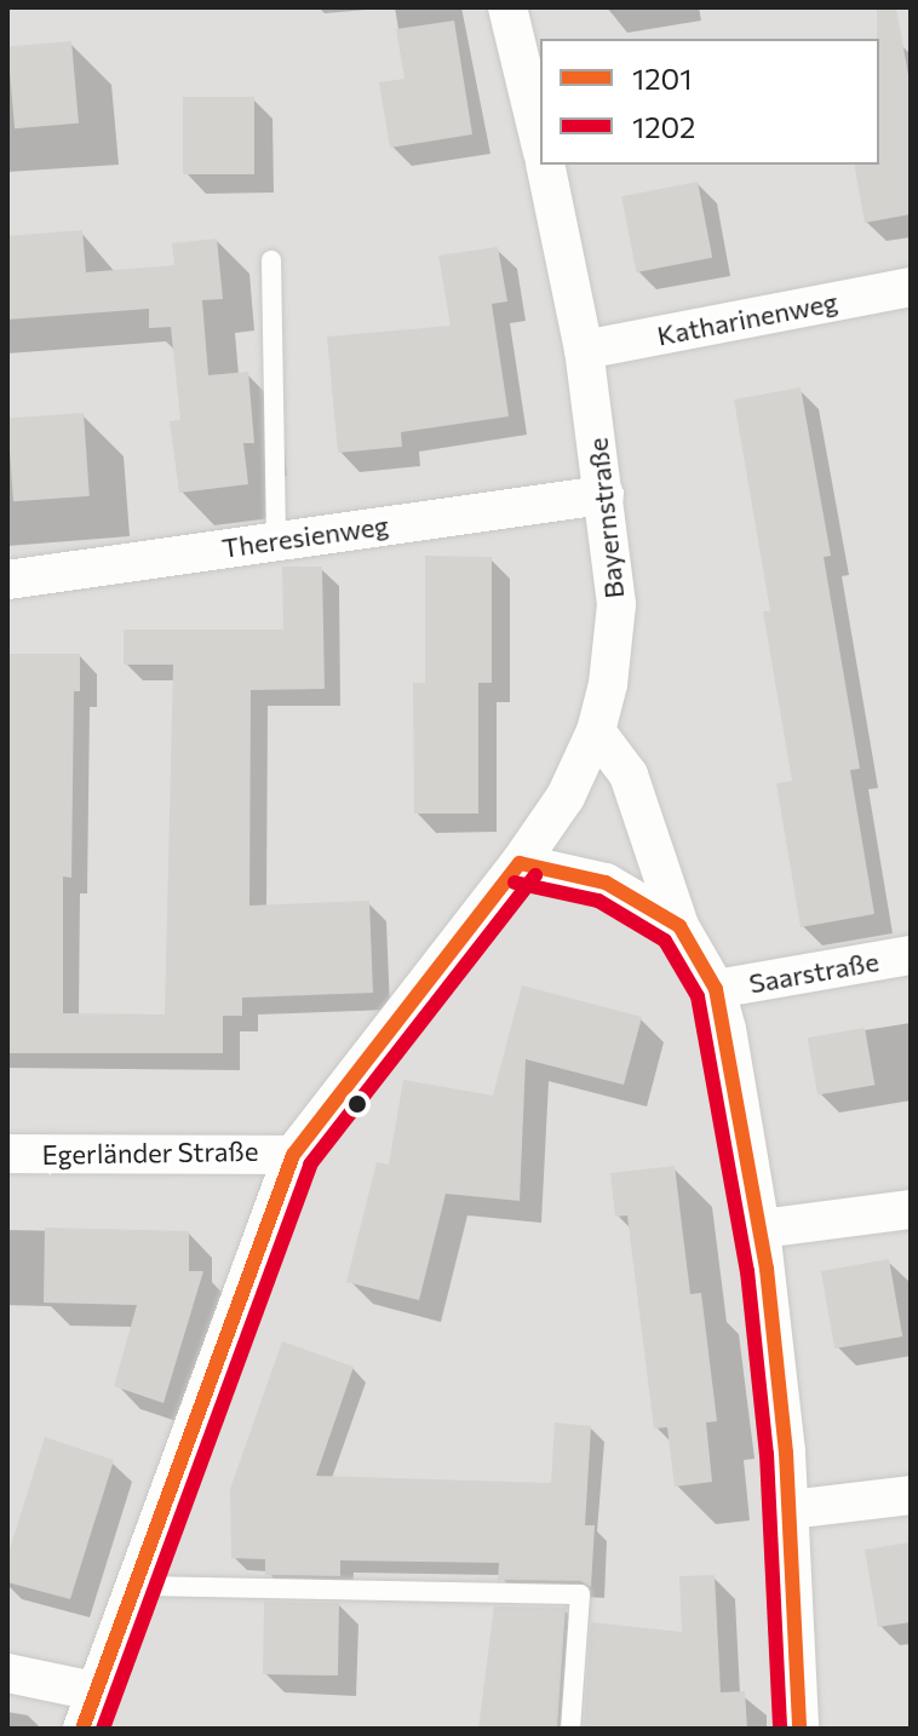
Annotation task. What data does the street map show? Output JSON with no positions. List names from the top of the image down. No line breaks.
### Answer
{"streets":{"street":["Katharinenweg","Bayernstraße","Theresienweg","Saarstraße","Egerländer Straße"]},"crossings":[["Katharinenweg","Bayernstraße"],["Bayernstraße","Theresienweg"],["Bayernstraße","Egerländer Straße"]],"lines":["transit line 1201","transit line 1202"],"legend":["1201","1202"]}
